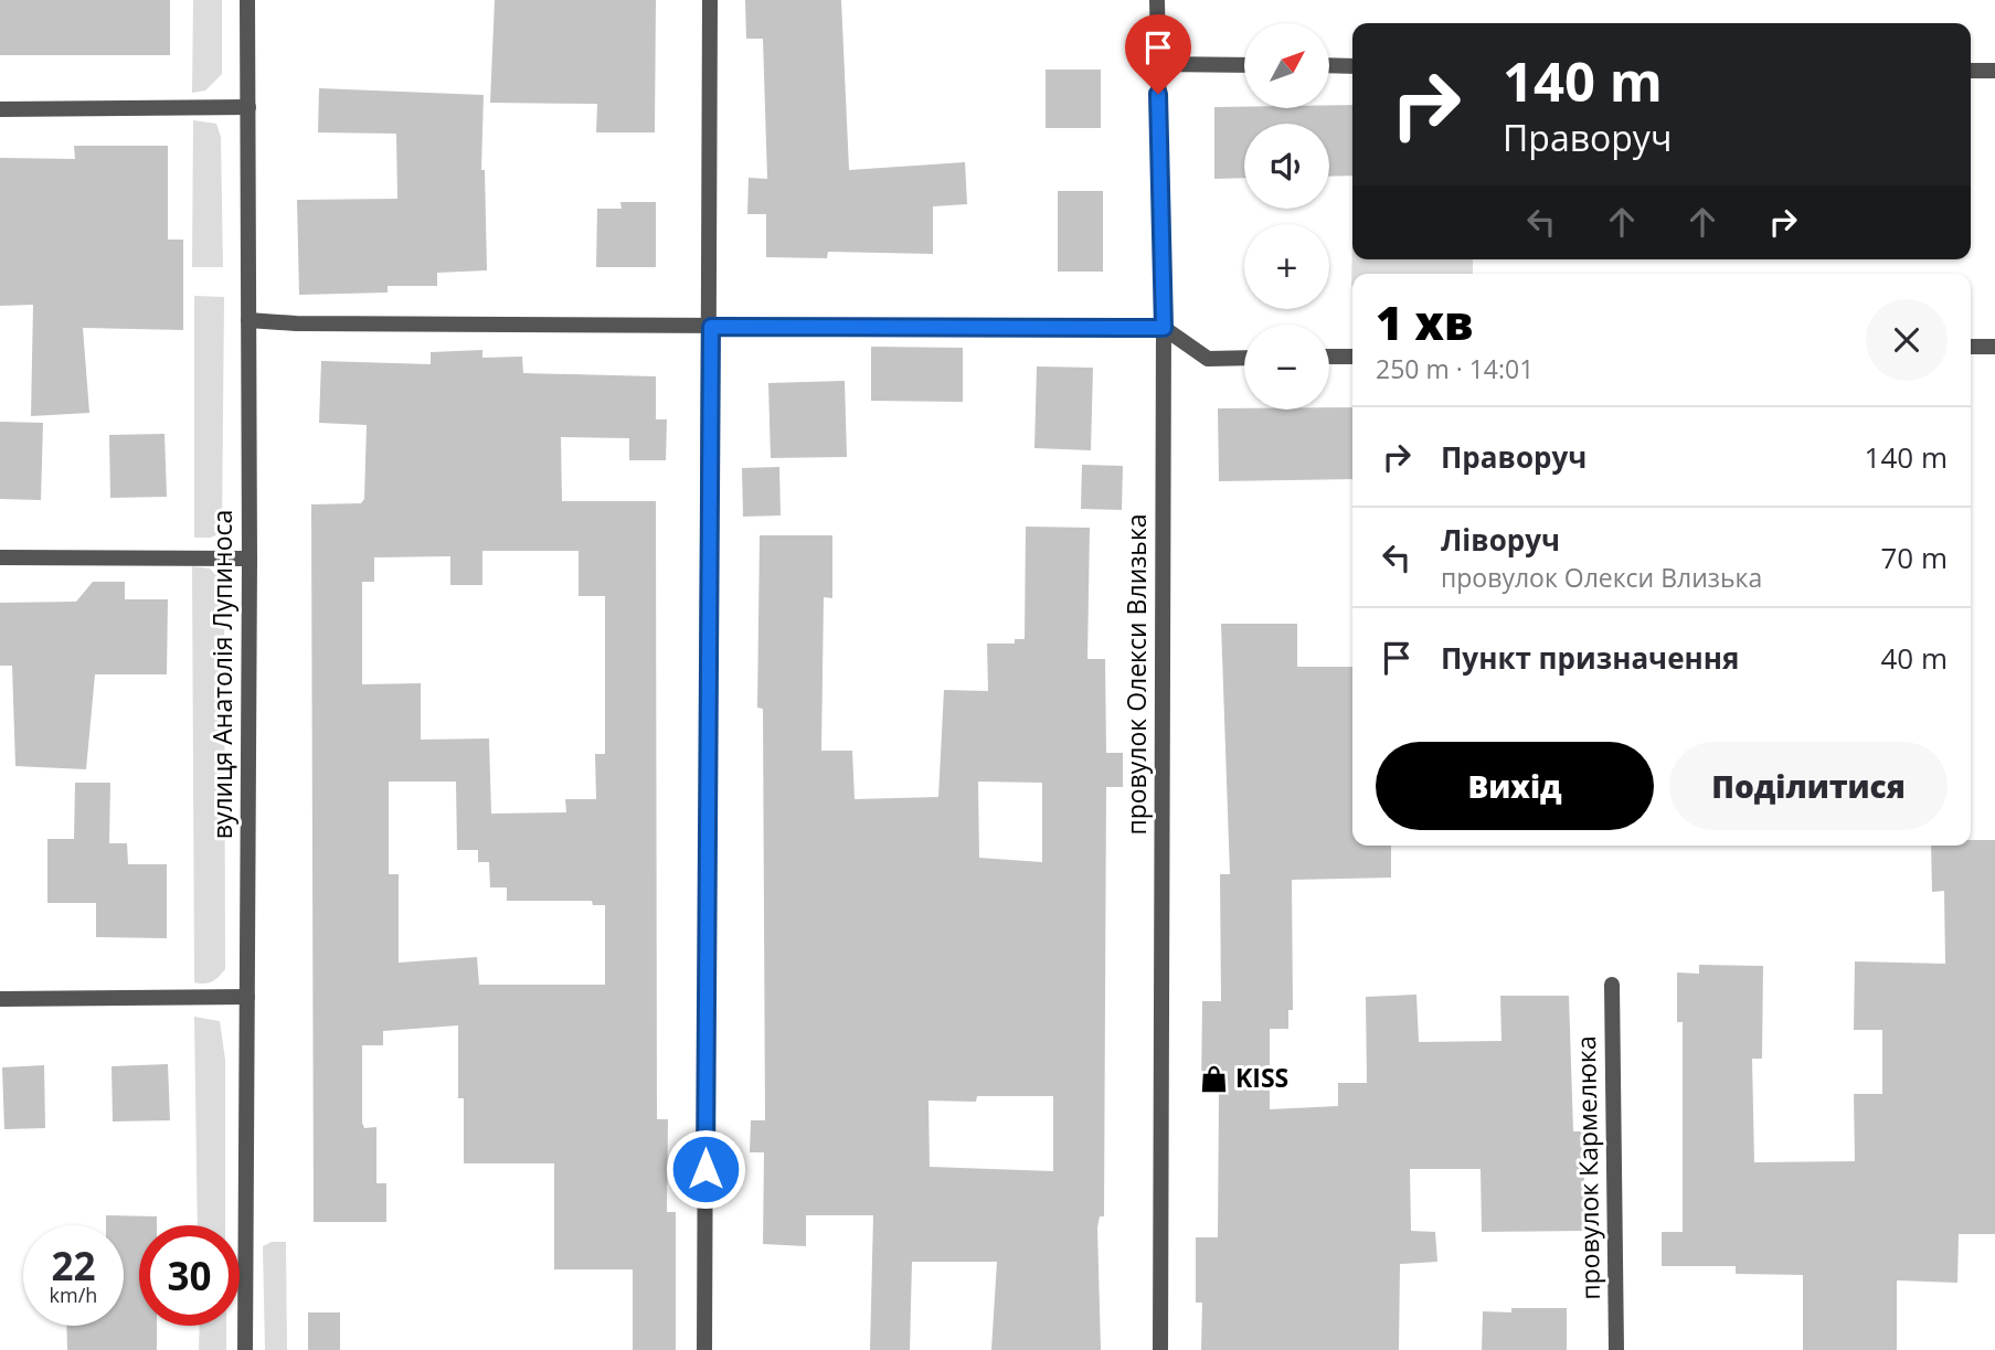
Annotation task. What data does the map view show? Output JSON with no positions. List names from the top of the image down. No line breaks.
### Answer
{"streets":{"street":["вулиця Анатолія Лупиноса","провулок Олекси Влизька","провулок Кармелюка"]},"places":{"shop":["KISS"]},"north":"top right","page":{"map_buttons":["+","−"],"turn":["140 m","Праворуч"],"heading":["1 хв","250 m · 14:01"],"list":[{"name":"Праворуч","value":"140 m"},{"name":"Ліворуч","note":"провулок Олекси Влизька","value":"70 m"},{"name":"Пункт призначення","value":"40 m"}],"buttons":["Вихід","Поділитися"],"speed":"22 km/h","limit":"30"}}
